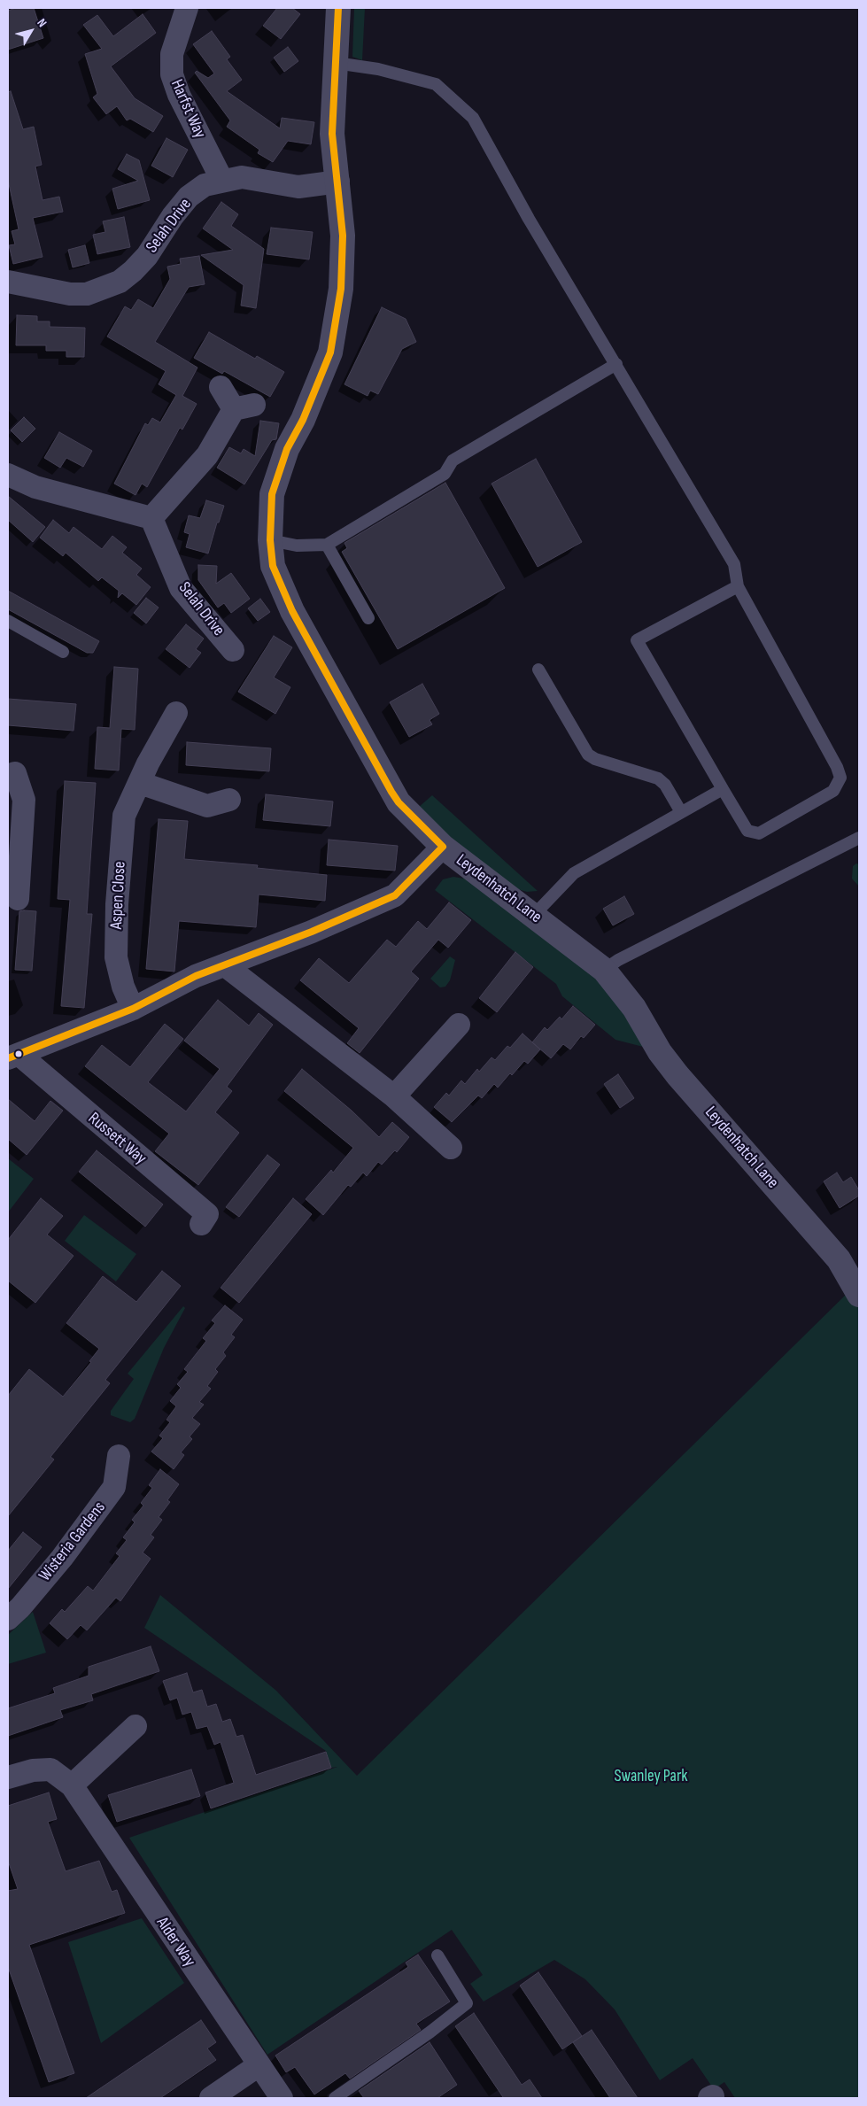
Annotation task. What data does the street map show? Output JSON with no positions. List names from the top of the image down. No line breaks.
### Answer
{"streets":{"street":["Harfst Way","Selah Drive","Leydenhatch Lane","Aspen Close","Russett Way","Wisteria Gardens","Alder Way"]},"crossings":[["Harfst Way","Selah Drive"],["Selah Drive","Leydenhatch Lane"],["Leydenhatch Lane","Russett Way"],["Aspen Close","Russett Way"]],"parks":["Swanley Park"],"north":"top right"}
